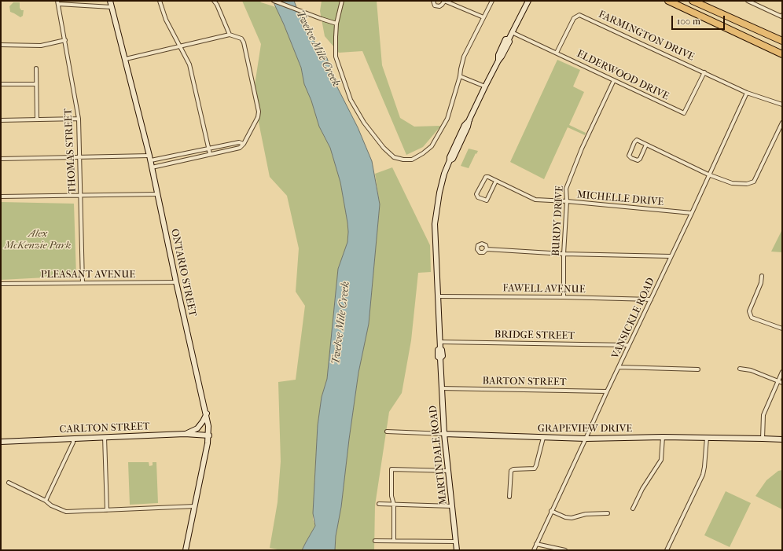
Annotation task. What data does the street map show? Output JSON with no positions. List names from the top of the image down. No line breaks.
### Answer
{"streets":{"main road":["ONTARIO STREET","CARLTON STREET","GRAPEVIEW DRIVE","MARTINDALE ROAD"],"street":["FARMINGTON DRIVE","ELDERWOOD DRIVE","THOMAS STREET","MICHELLE DRIVE","BURDY DRIVE","PLEASANT AVENUE","FAWELL AVENUE","VANSICKLE ROAD","BRIDGE STREET","BARTON STREET"]},"crossings":[["FARMINGTON DRIVE","ELDERWOOD DRIVE"],["FARMINGTON DRIVE","VANSICKLE ROAD"],["ELDERWOOD DRIVE","BURDY DRIVE"],["ELDERWOOD DRIVE","MARTINDALE ROAD"],["THOMAS STREET","PLEASANT AVENUE"],["MICHELLE DRIVE","BURDY DRIVE"],["MICHELLE DRIVE","VANSICKLE ROAD"],["BURDY DRIVE","FAWELL AVENUE"],["ONTARIO STREET","PLEASANT AVENUE"],["ONTARIO STREET","CARLTON STREET"],["FAWELL AVENUE","VANSICKLE ROAD"],["FAWELL AVENUE","MARTINDALE ROAD"],["VANSICKLE ROAD","BRIDGE STREET"],["VANSICKLE ROAD","BARTON STREET"],["VANSICKLE ROAD","GRAPEVIEW DRIVE"],["BRIDGE STREET","MARTINDALE ROAD"],["BARTON STREET","MARTINDALE ROAD"],["GRAPEVIEW DRIVE","MARTINDALE ROAD"]],"water":["Twelve Mile Creek"],"parks":["Alex McKenzie Park"],"scale_bar":"100 m"}
